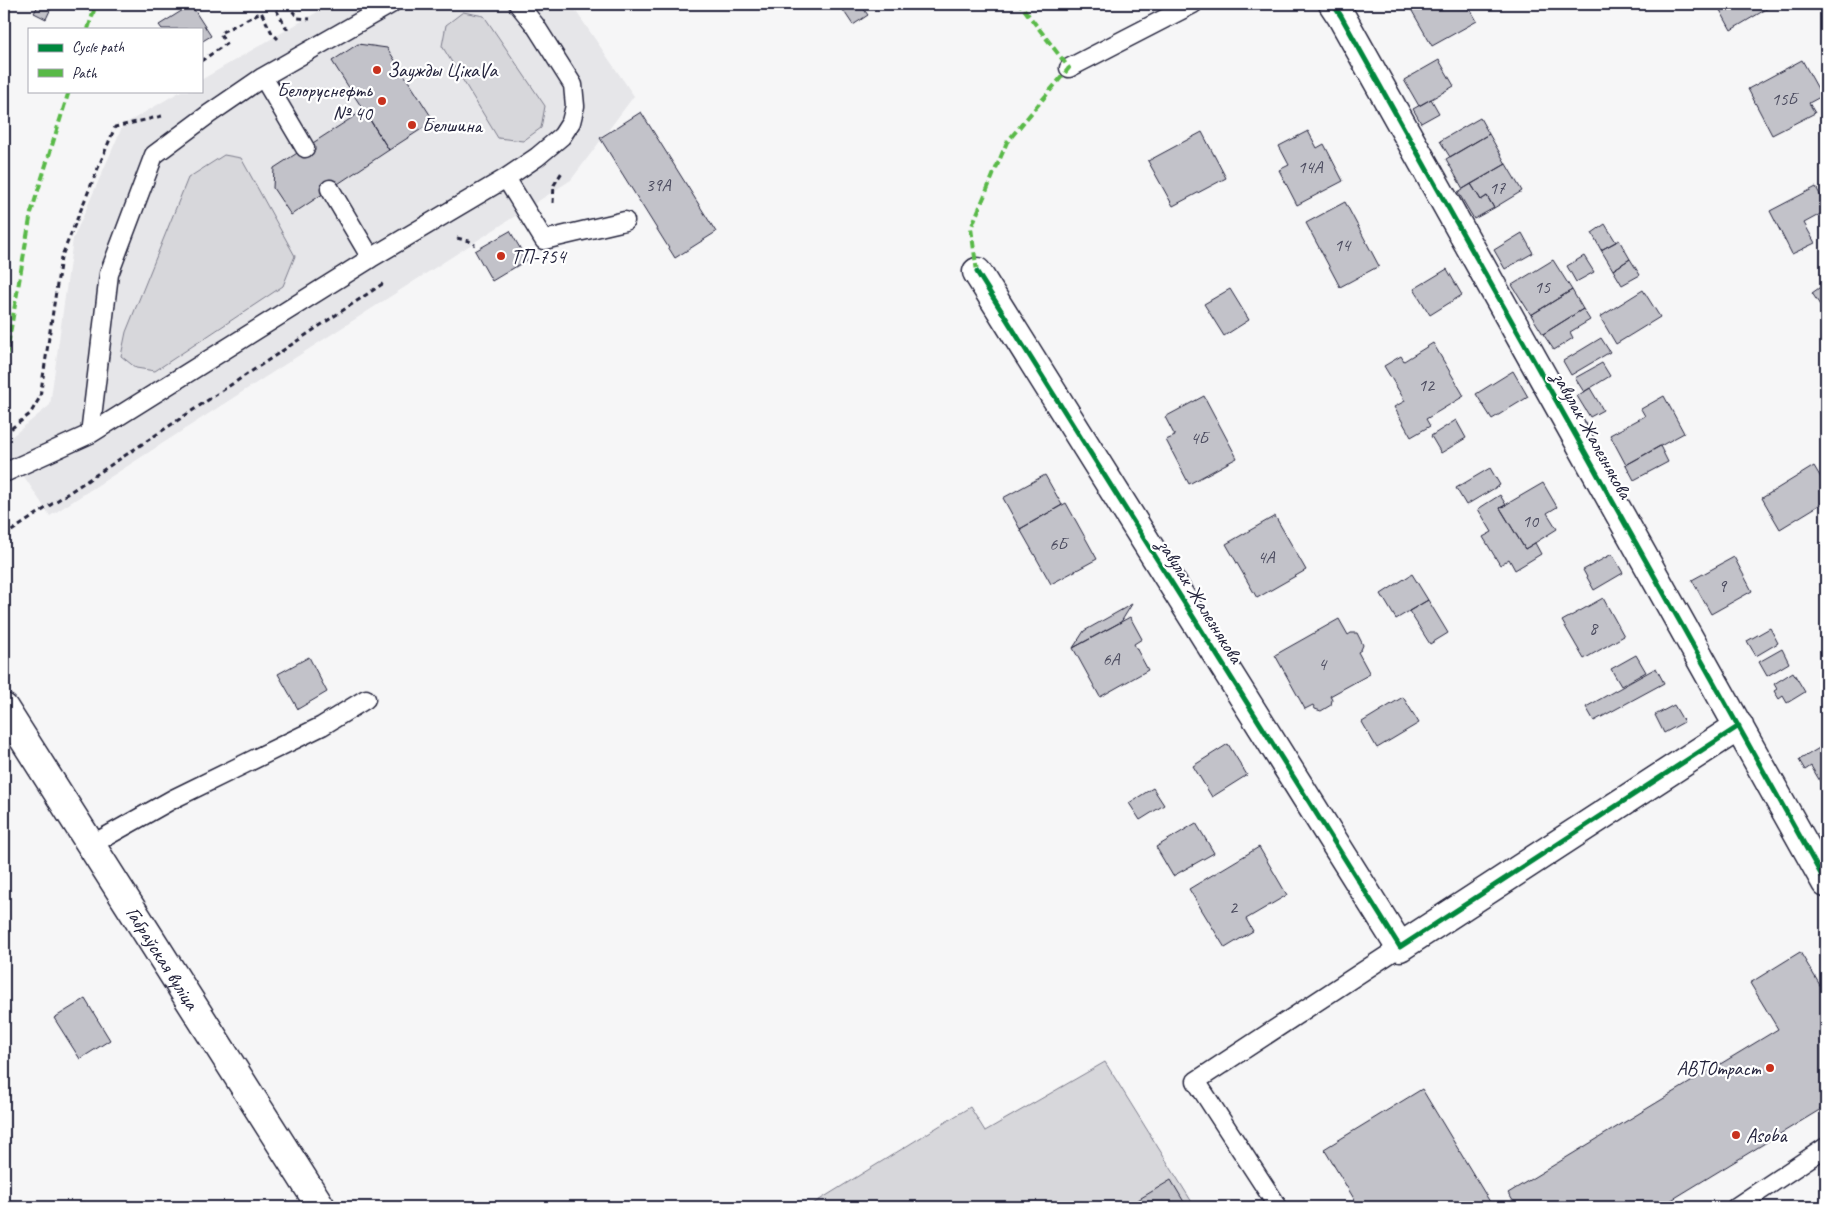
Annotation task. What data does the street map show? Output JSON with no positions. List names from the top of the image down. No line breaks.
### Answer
{"streets":{"street":["завулак Жалезнякова","Габраўская вуліца"]},"places":["Заужды ЦікаVа","Белоруснефть № 40","Белшина","ТП-754","АВТОтраст","Asoba"],"house_numbers":["15Б","14А","39А","17","14","15","12","4Б","10","6Б","4А","9","8","6А","4","2"],"legend":["Cycle path","Path"]}
